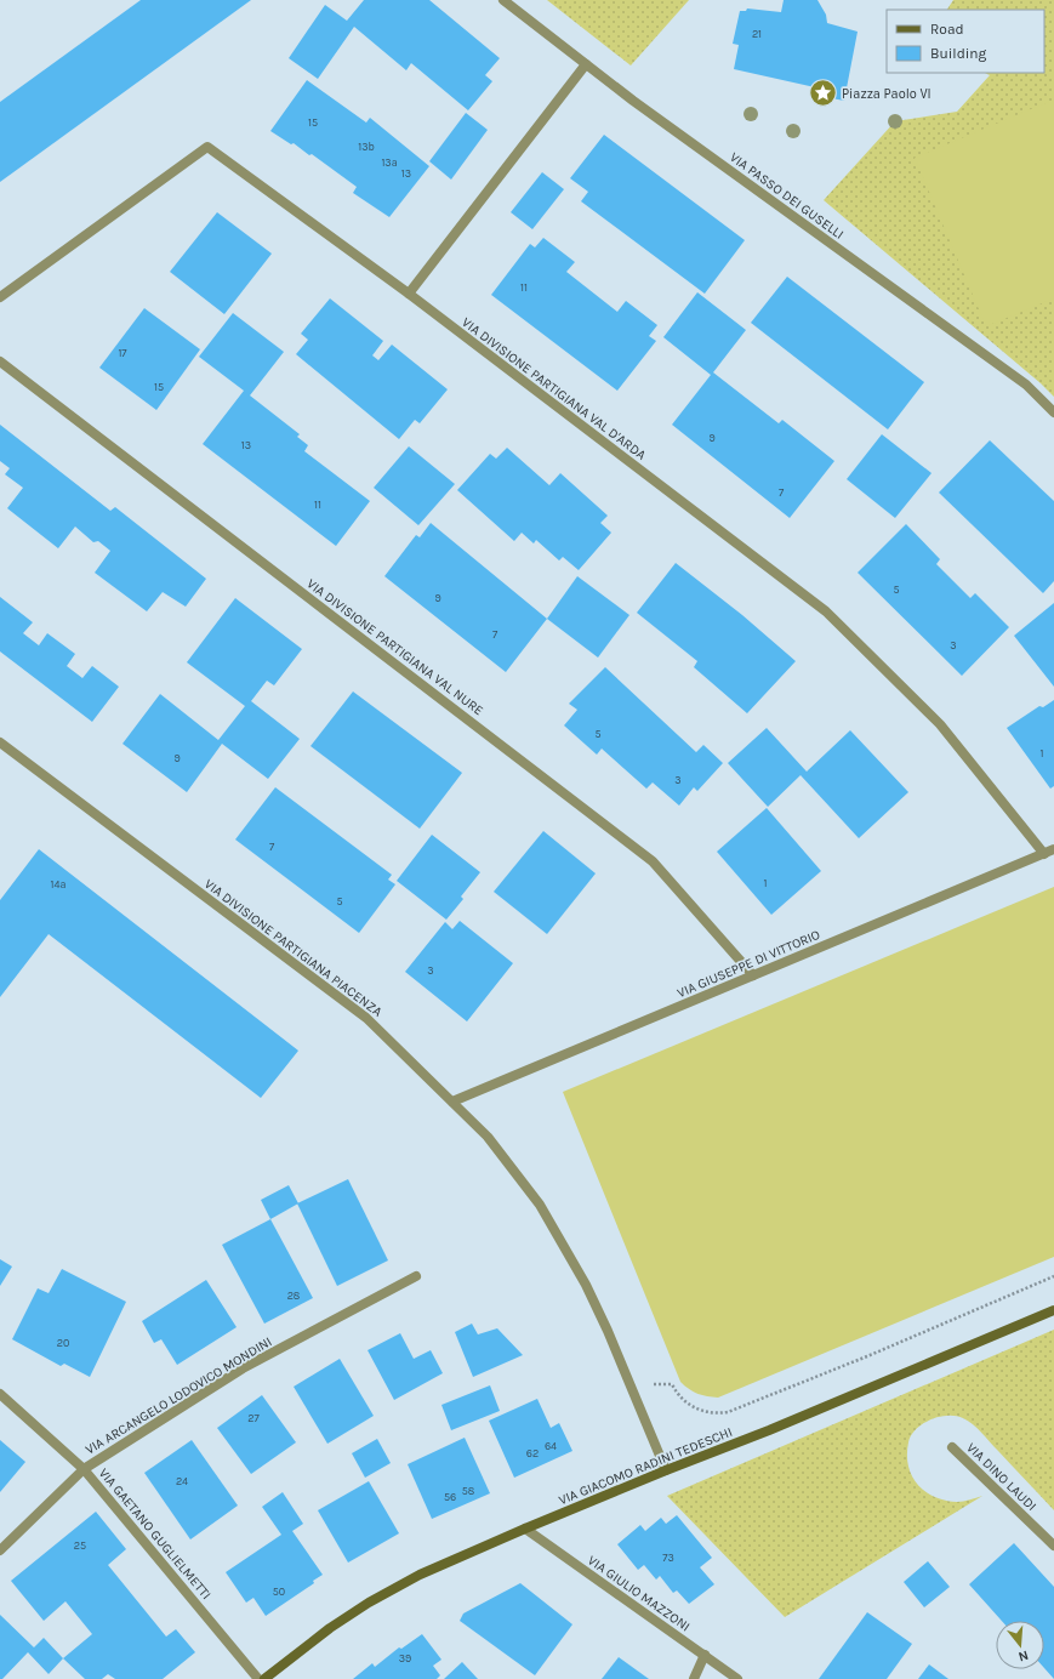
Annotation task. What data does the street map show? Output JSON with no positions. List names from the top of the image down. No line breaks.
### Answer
{"streets":{"main road":["VIA GIACOMO RADINI TEDESCHI"],"street":["VIA PASSO DEI GUSELLI","VIA DIVISIONE PARTIGIANA VAL D'ARDA","VIA DIVISIONE PARTIGIANA VAL NURE","VIA DIVISIONE PARTIGIANA PIACENZA","VIA GIUSEPPE DI VITTORIO","VIA ARCANGELO LODOVICO MONDINI","VIA DINO LAUDI","VIA GAETANO GUGLIELMETTI","VIA GIULIO MAZZONI"]},"crossings":[["VIA DIVISIONE PARTIGIANA VAL D'ARDA","VIA GIUSEPPE DI VITTORIO"],["VIA DIVISIONE PARTIGIANA VAL NURE","VIA GIUSEPPE DI VITTORIO"],["VIA DIVISIONE PARTIGIANA PIACENZA","VIA GIUSEPPE DI VITTORIO"],["VIA DIVISIONE PARTIGIANA PIACENZA","VIA GIACOMO RADINI TEDESCHI"],["VIA ARCANGELO LODOVICO MONDINI","VIA GAETANO GUGLIELMETTI"],["VIA GIACOMO RADINI TEDESCHI","VIA GIULIO MAZZONI"]],"places":{"place":["Piazza Paolo VI"]},"house_numbers":["21","15","13b","13a","13","11","17","15","9","13","7","11","5","9","7","3","5","1","9","3","7","1","14a","5","3","28","20","27","64","62","24","58","56","25","73","50","39"],"legend":["Road","Building"],"north":"bottom"}
